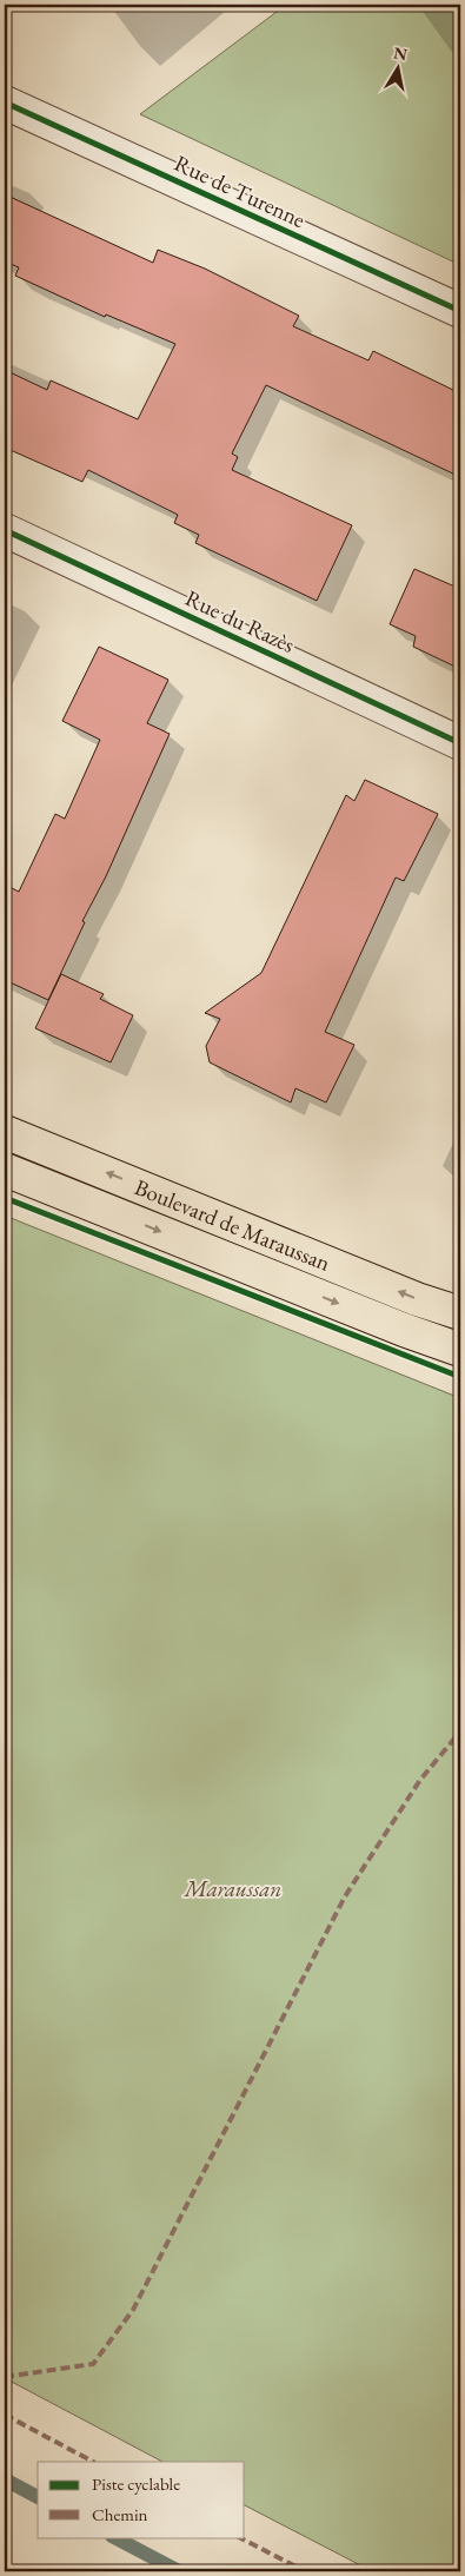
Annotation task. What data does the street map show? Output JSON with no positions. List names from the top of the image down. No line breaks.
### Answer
{"streets":{"main road":["Boulevard de Maraussan"],"street":["Rue de Turenne","Rue du Razès"]},"parks":["Maraussan"],"legend":["Piste cyclable","Chemin"],"north":"top"}
